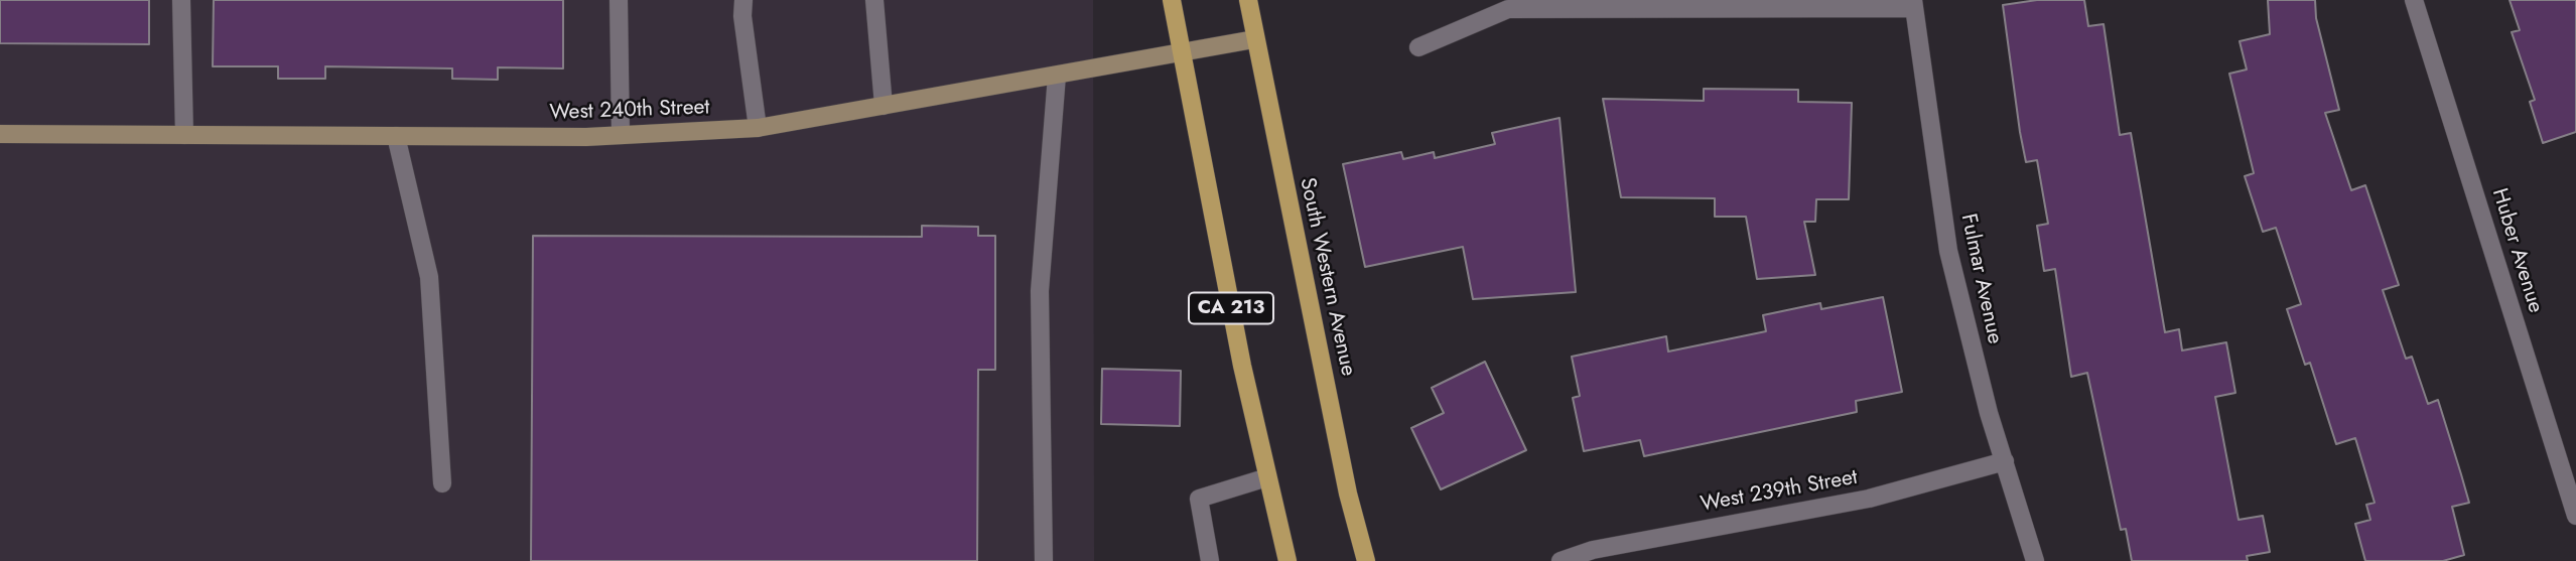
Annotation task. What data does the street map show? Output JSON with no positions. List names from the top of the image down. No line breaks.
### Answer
{"streets":{"main road":["South Western Avenue","CA 213"],"street":["West 240th Street","Huber Avenue","Fulmar Avenue","West 239th Street"]},"crossings":[["West 240th Street","South Western Avenue"],["West 240th Street","CA 213"],["Fulmar Avenue","West 239th Street"]]}
